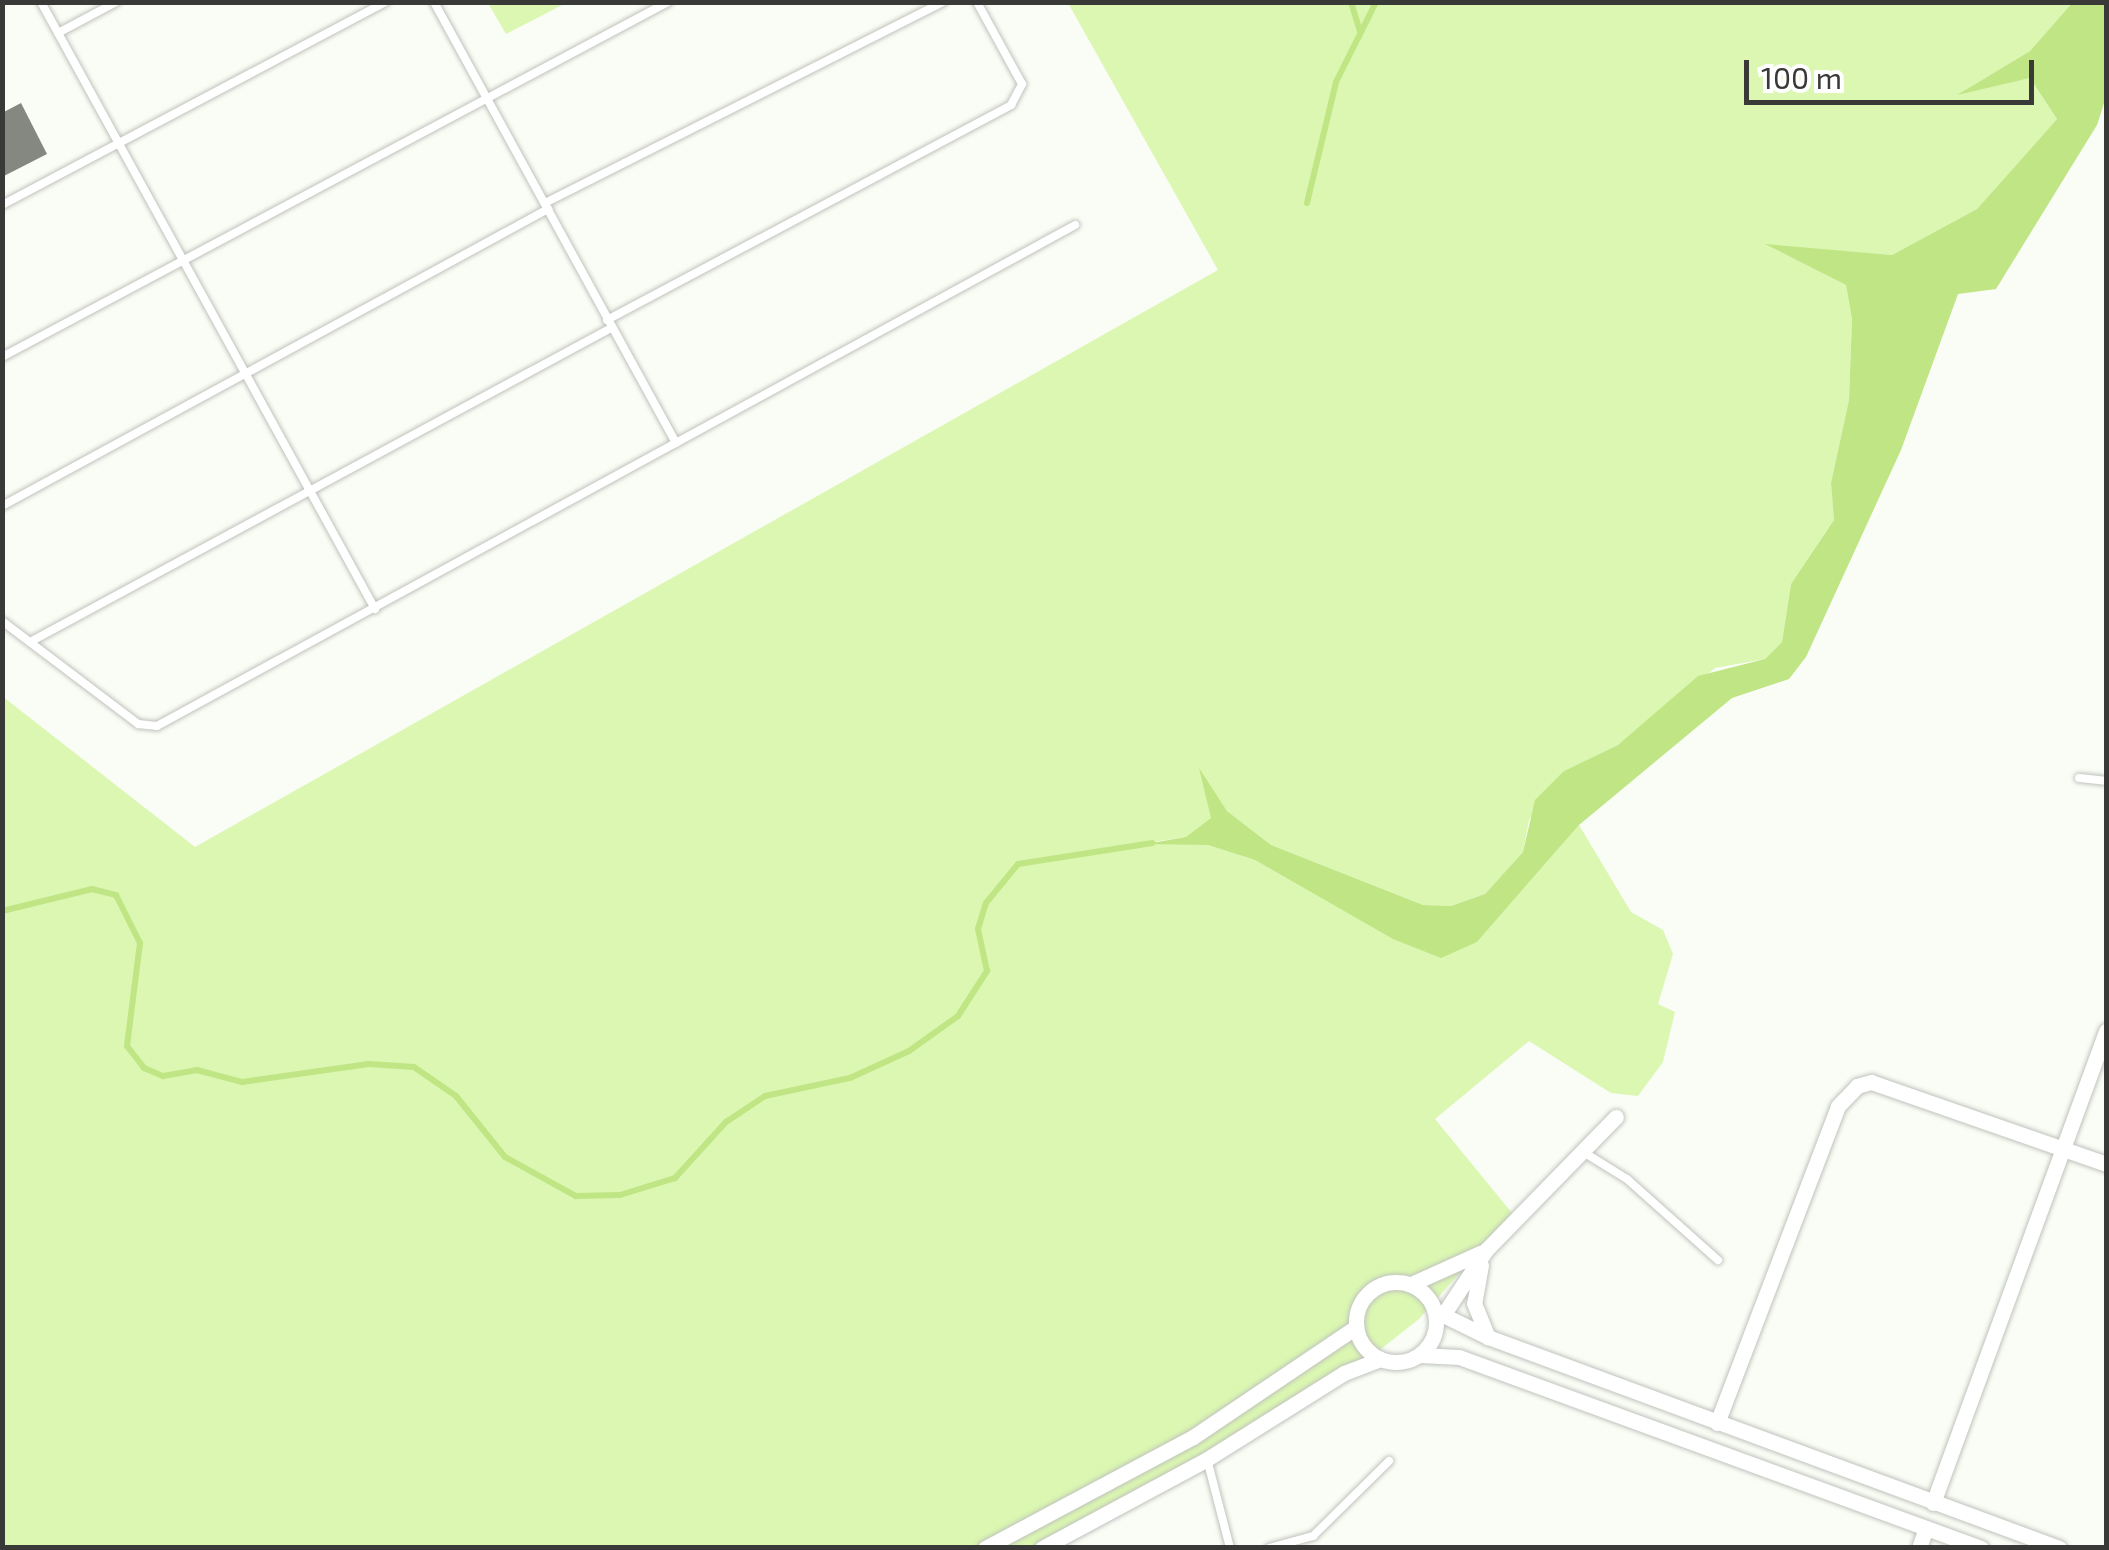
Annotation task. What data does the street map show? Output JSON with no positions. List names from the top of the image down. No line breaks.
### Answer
{"scale_bar":"100 m"}
